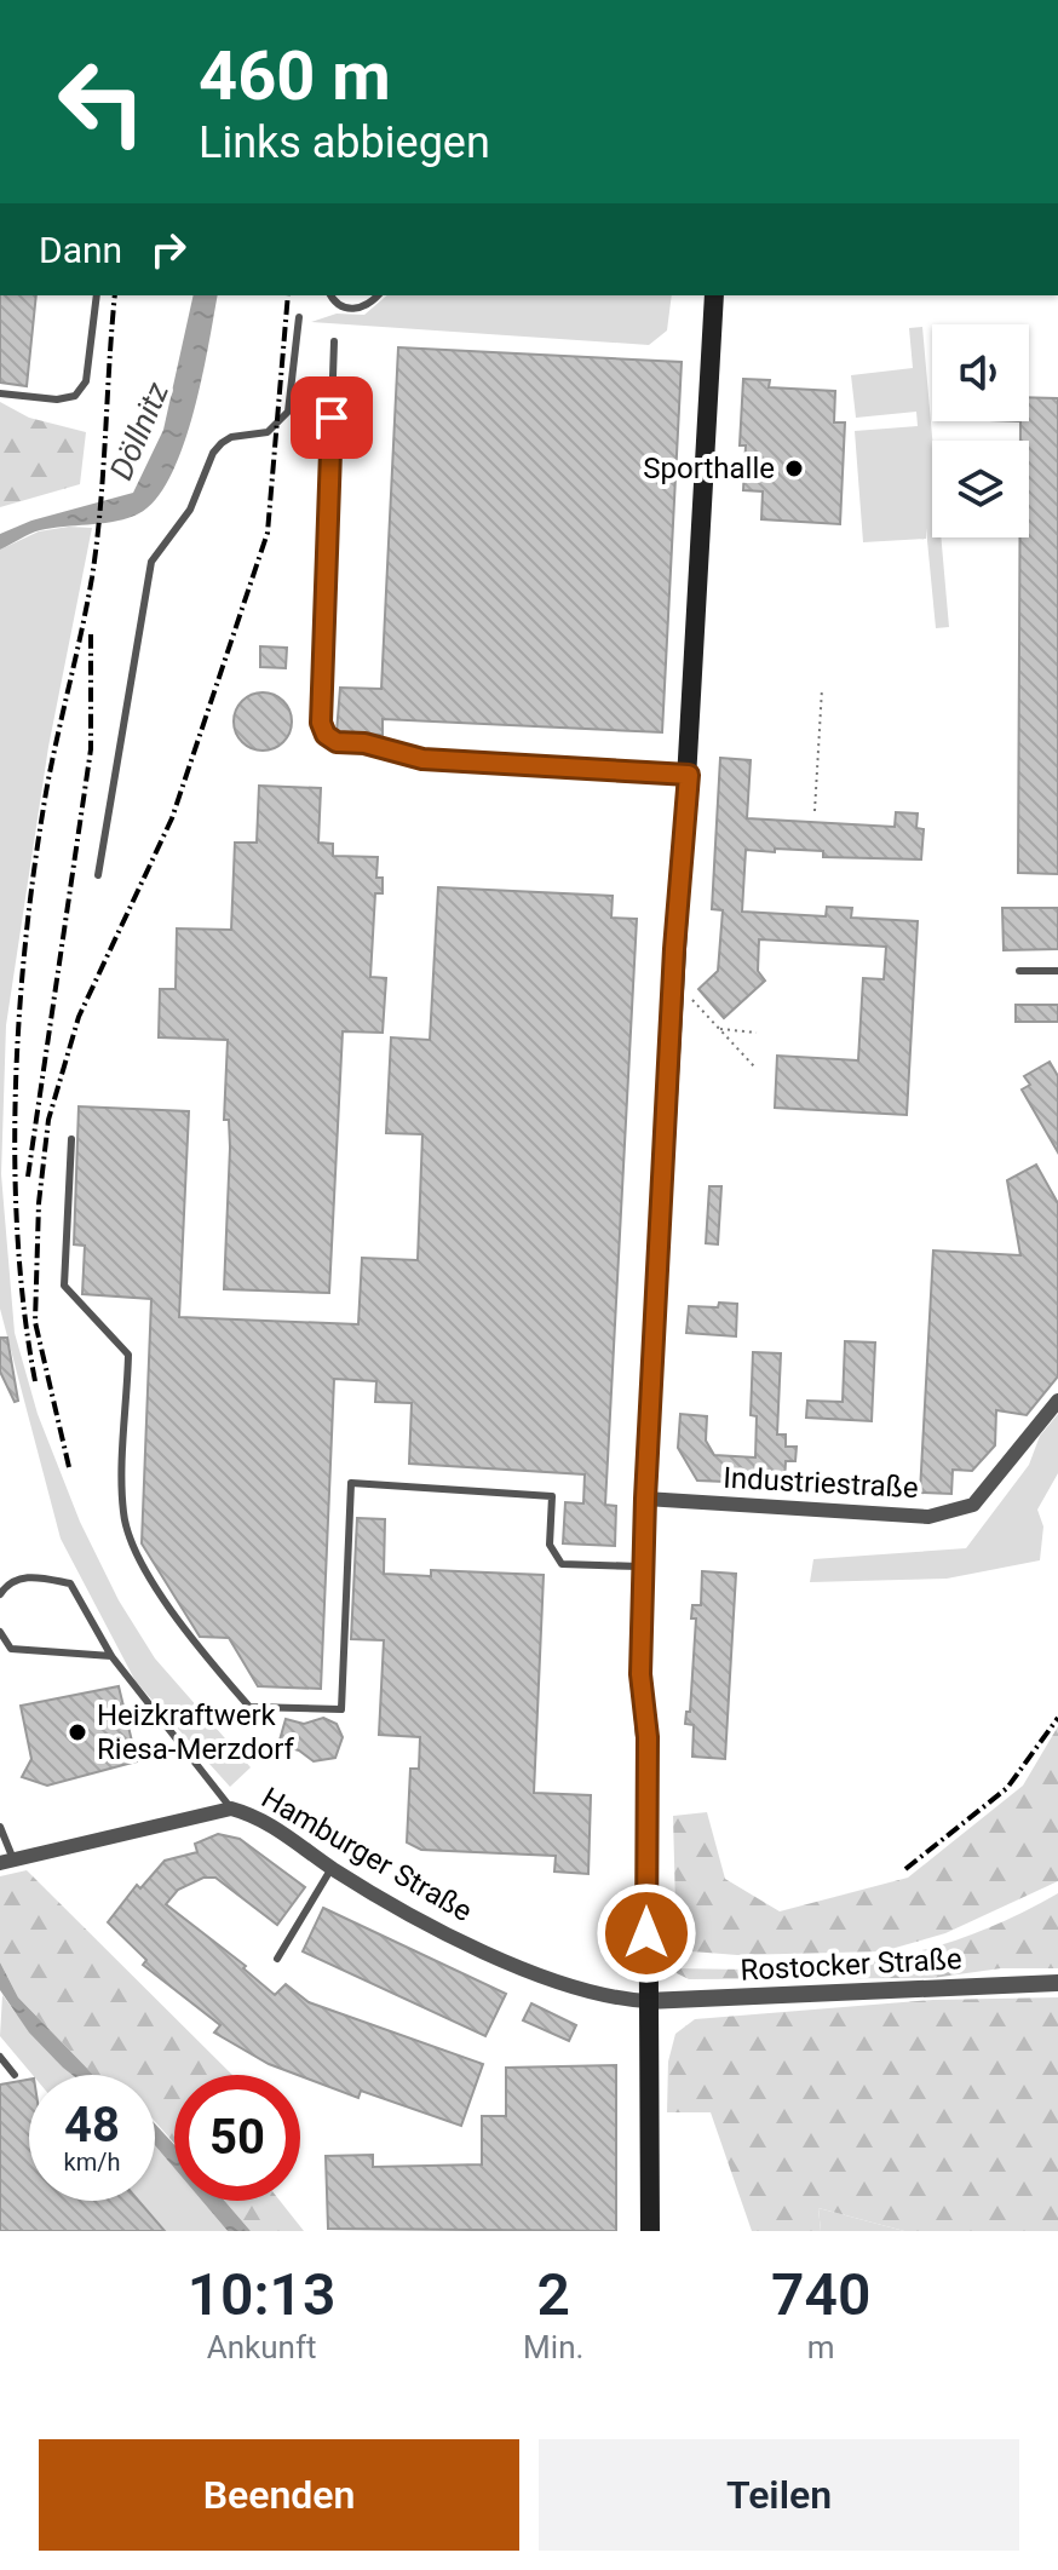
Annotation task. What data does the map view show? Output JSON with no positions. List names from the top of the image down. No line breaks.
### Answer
{"streets":{"street":["Industriestraße","Hamburger Straße","Rostocker Straße"]},"crossings":[["Hamburger Straße","Rostocker Straße"]],"water":["Döllnitz"],"places":["Sporthalle","Heizkraftwerk Riesa-Merzdorf"],"page":{"turn":["460 m","Links abbiegen"],"then":"Dann","speed":"48 km/h","limit":"50","eta":["10:13","Ankunft","2","Min.","740","m"],"buttons":["Beenden","Teilen"]}}
